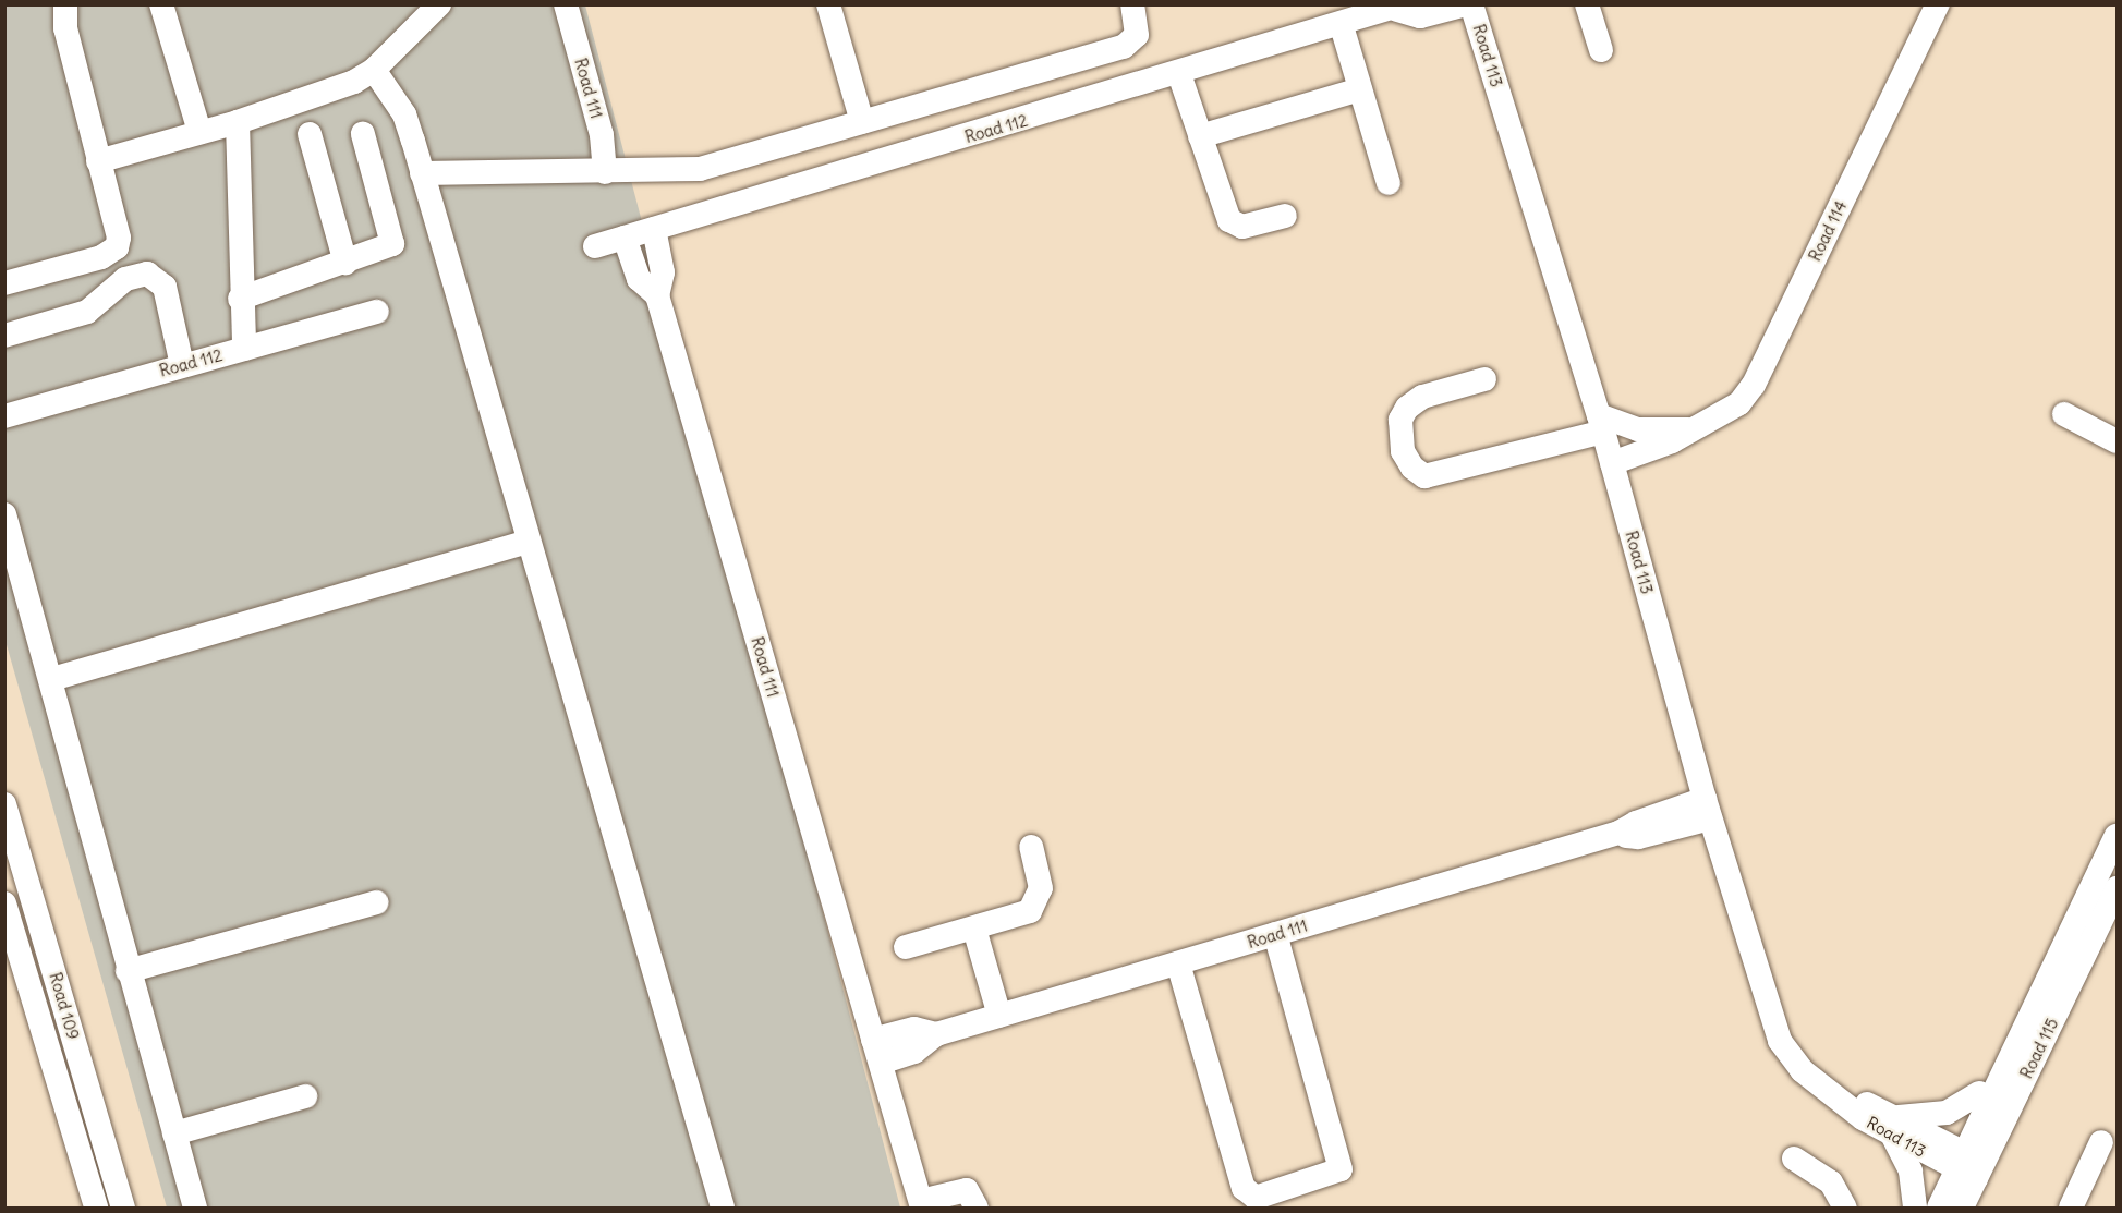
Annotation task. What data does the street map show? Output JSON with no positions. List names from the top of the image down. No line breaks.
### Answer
{"streets":{"street":["Road 113","Road 111","Road 112","Road 114","Road 109","Road 115"]},"crossings":[["Road 113","Road 111"],["Road 113","Road 114"],["Road 113","Road 115"],["Road 111","Road 112"]]}
